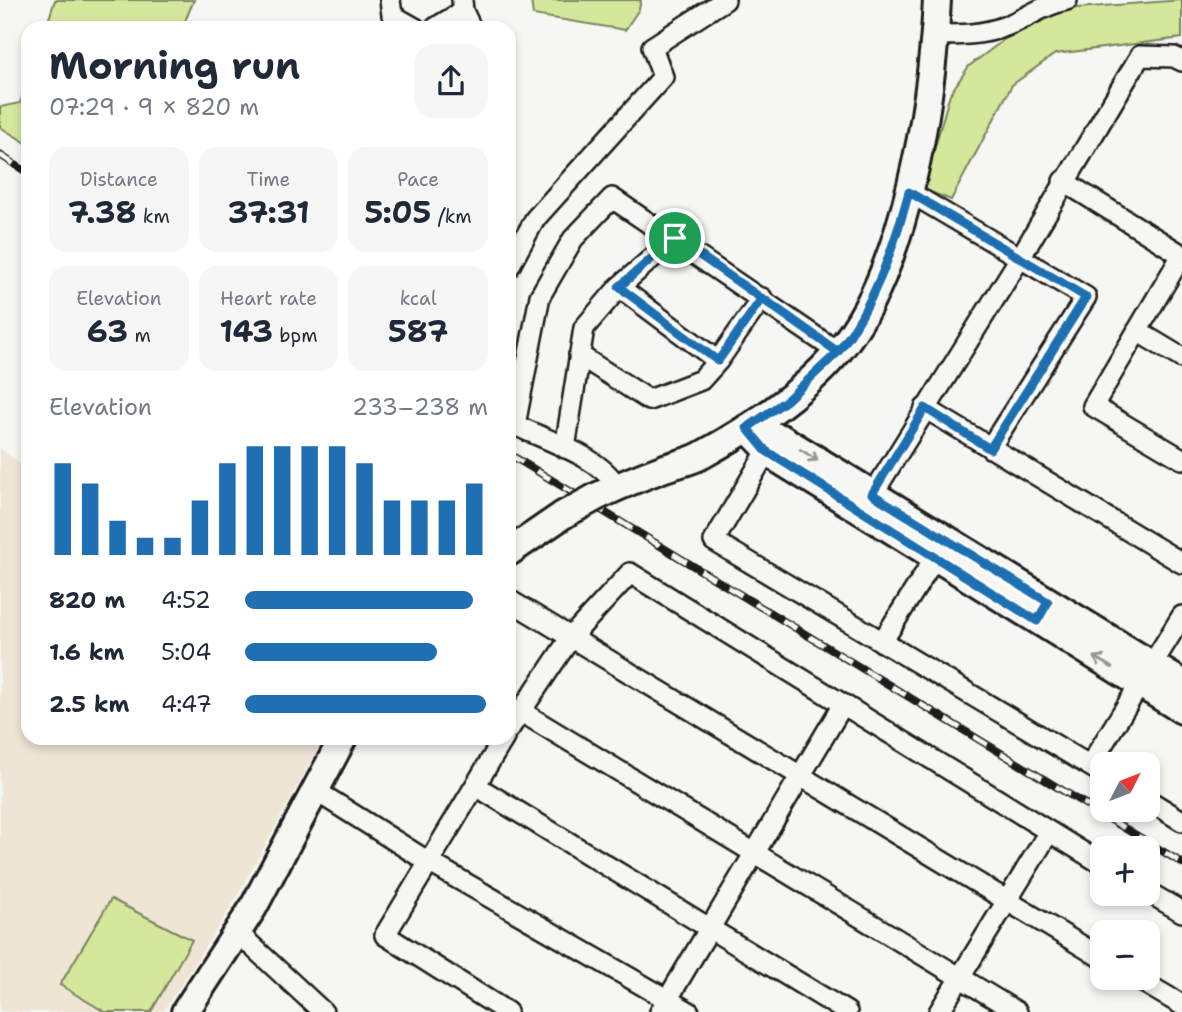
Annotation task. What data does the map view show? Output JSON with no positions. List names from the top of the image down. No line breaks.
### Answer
{"north":"top right","page":{"heading":["Morning run","07:29 · 9 × 820 m"],"stats":[["Distance","7.38 km"],["Time","37:31"],["Pace","5:05 /km"],["Elevation","63 m"],["Heart rate","143 bpm"],["kcal","587"]],"chart":["Elevation","233–238 m"],"list":[{"name":"820 m","note":"4:52"},{"name":"1.6 km","note":"5:04"},{"name":"2.5 km","note":"4:47"}],"map_buttons":["+","−"]}}
